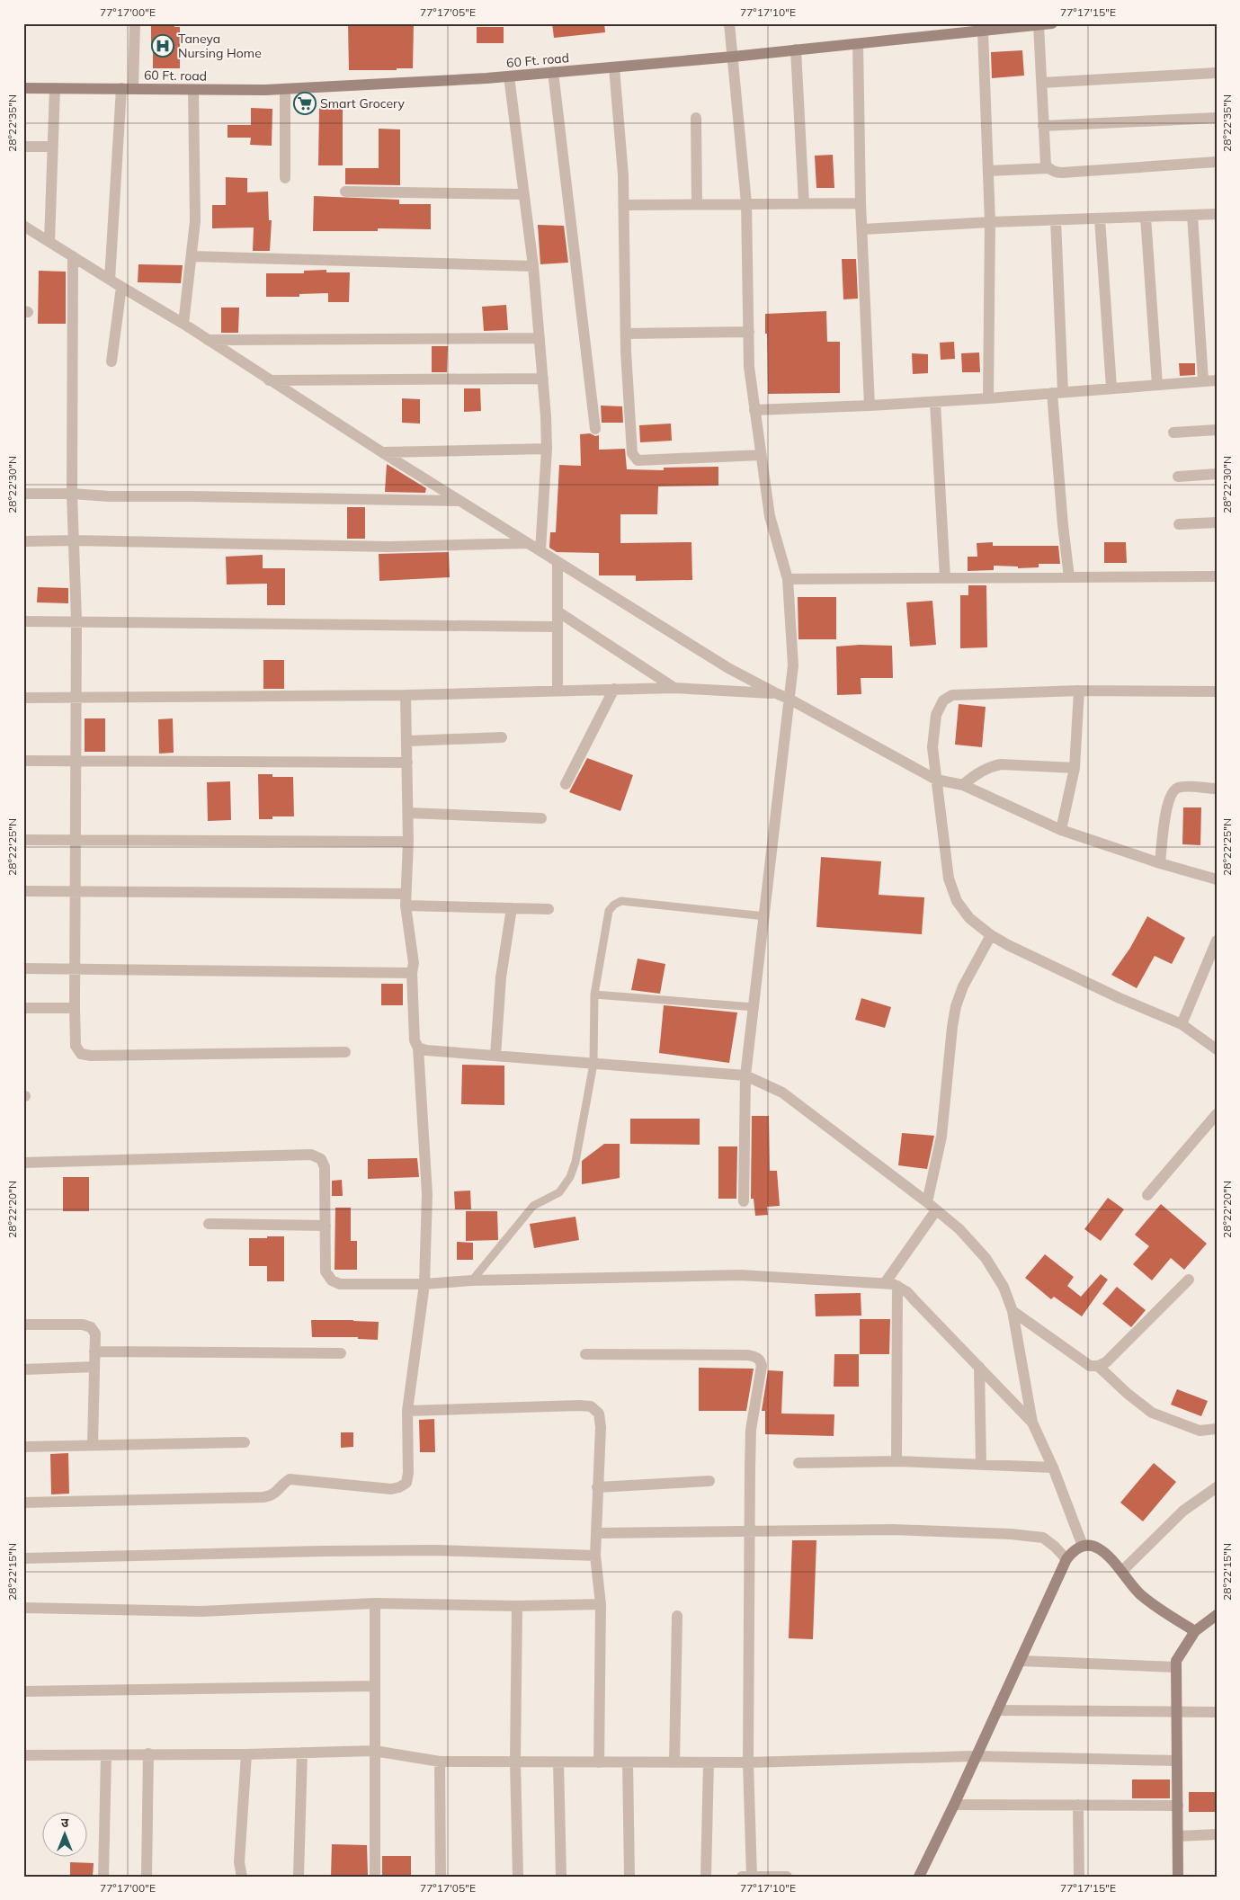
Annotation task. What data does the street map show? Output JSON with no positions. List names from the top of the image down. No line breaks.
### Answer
{"streets":{"street":["60 Ft. road"]},"places":{"hospital":["Taneya Nursing Home"],"supermarket":["Smart Grocery"]},"north":"top","coordinates":["77°17'00\"E","77°17'05\"E","77°17'10\"E","77°17'15\"E","28°22'35\"N","28°22'30\"N","28°22'25\"N","28°22'20\"N","28°22'15\"N"]}
